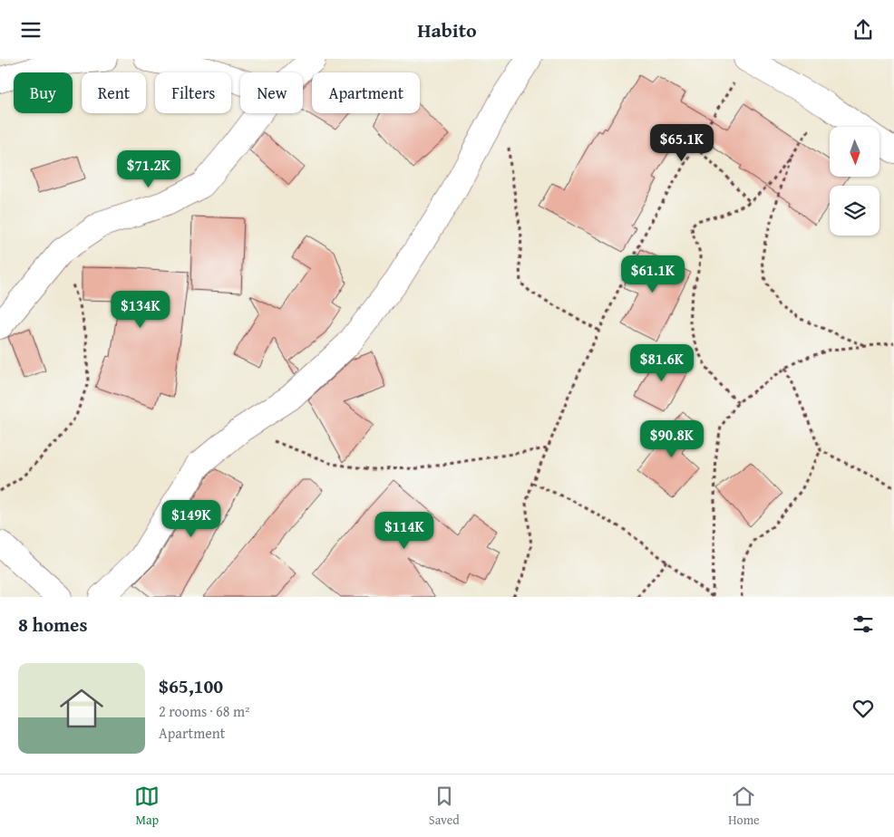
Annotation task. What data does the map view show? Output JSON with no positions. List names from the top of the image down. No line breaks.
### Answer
{"north":"bottom","page":{"header":"Habito","chip":["Buy","Rent","Filters","New","Apartment"],"price":["$65.1K","$71.2K","$61.1K","$134K","$81.6K","$90.8K","$149K","$114K"],"heading":"8 homes","list":[{"name":"$65,100","note":"2 rooms · 68 m² · Apartment"}],"tabs":["Map","Saved","Home"]}}
